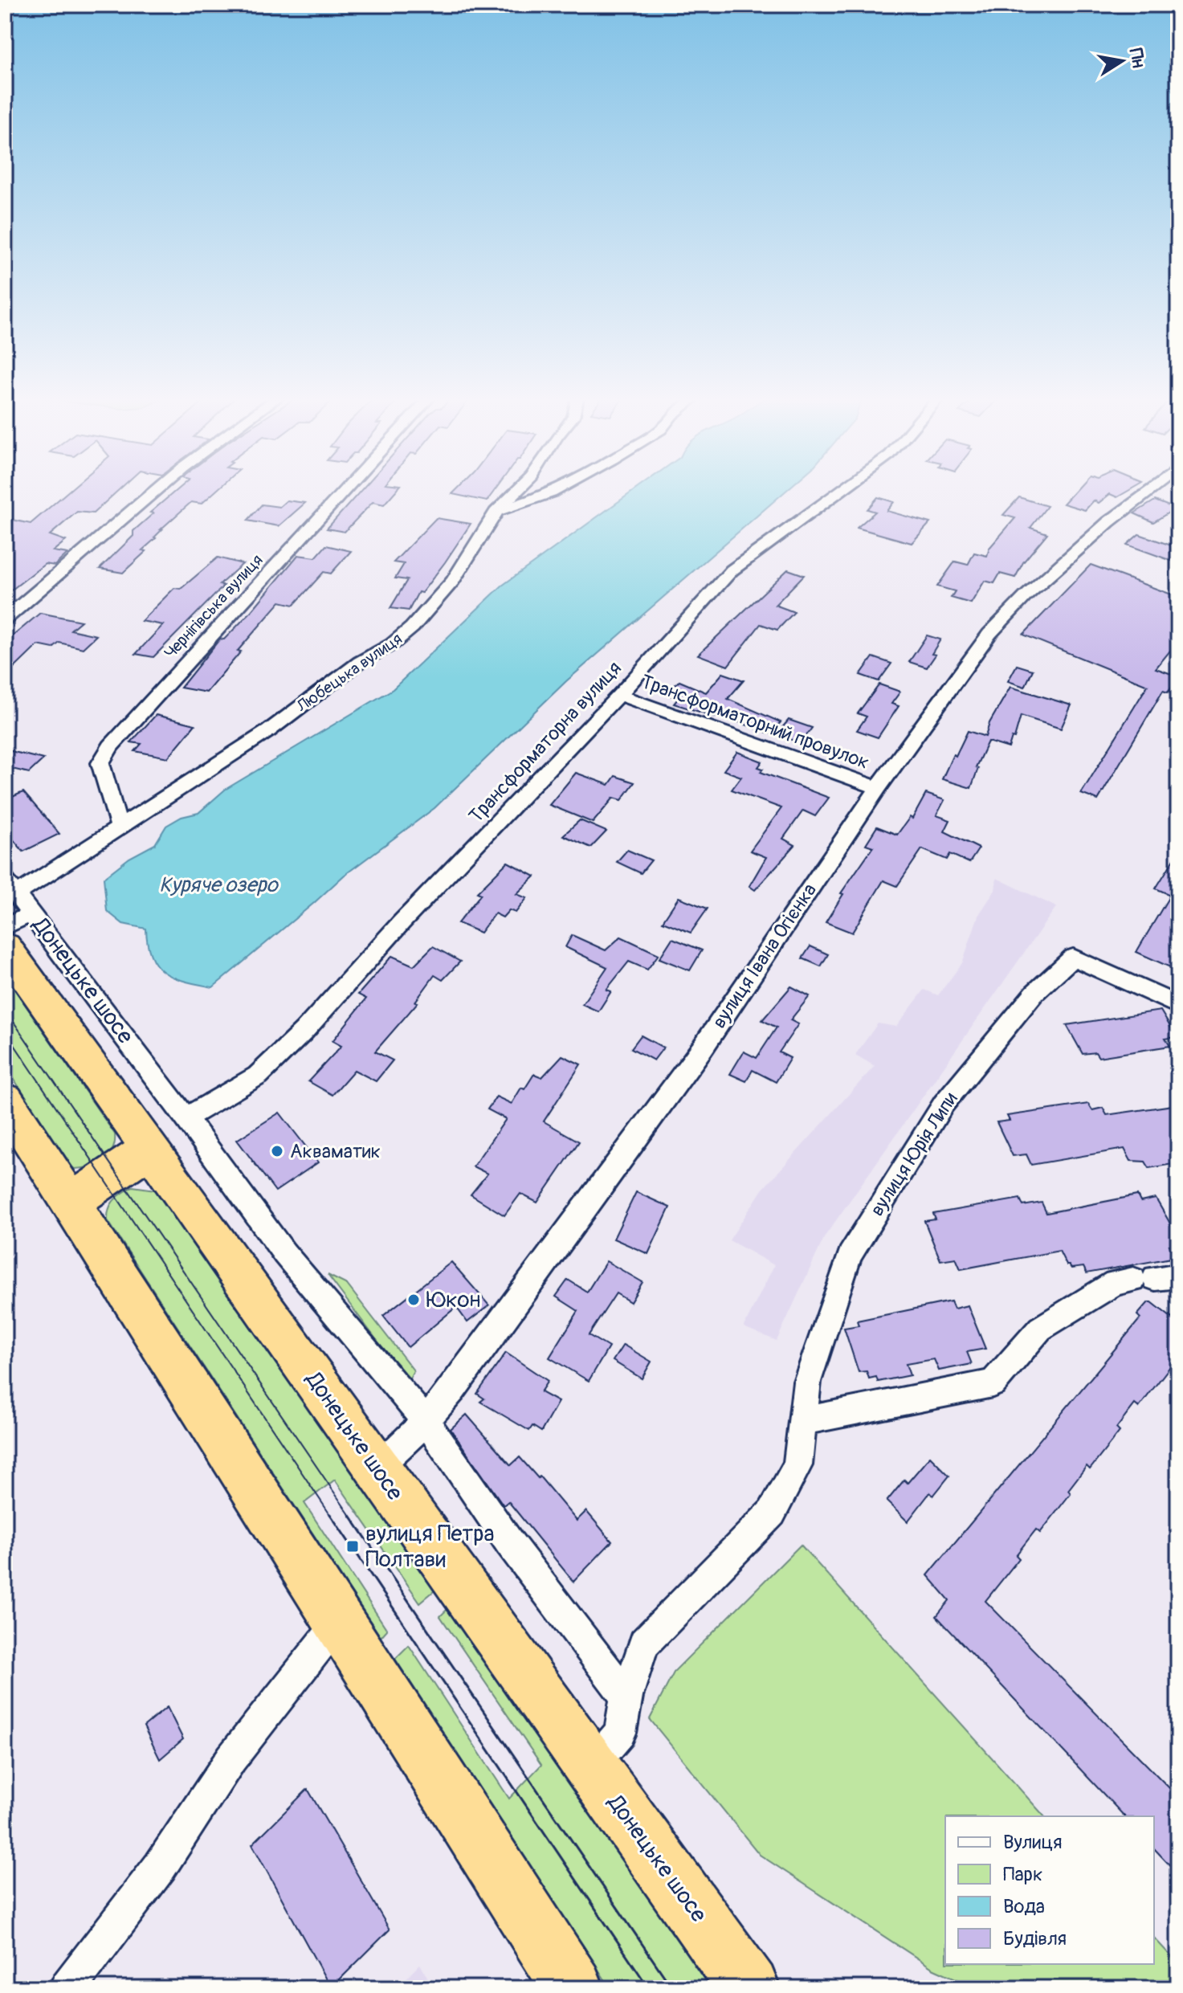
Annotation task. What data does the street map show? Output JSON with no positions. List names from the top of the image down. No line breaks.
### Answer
{"streets":{"highway":["Донецьке шосе"],"street":["Чернігівська вулиця","Любецька вулиця","Трансформаторний провулок","Трансформаторна вулиця","вулиця Івана Огієнка","вулиця Юрія Липи"]},"crossings":[["Чернігівська вулиця","Любецька вулиця"],["Любецька вулиця","Донецьке шосе"],["Трансформаторний провулок","Трансформаторна вулиця"],["Трансформаторний провулок","вулиця Івана Огієнка"],["Трансформаторна вулиця","Донецьке шосе"],["вулиця Івана Огієнка","Донецьке шосе"],["Донецьке шосе","вулиця Юрія Липи"]],"water":["Куряче озеро"],"places":{"other":["Акваматик","Юкон"],"transit":["вулиця Петра Полтави"]},"legend":["Вулиця","Парк","Вода","Будівля"],"north":"right"}
